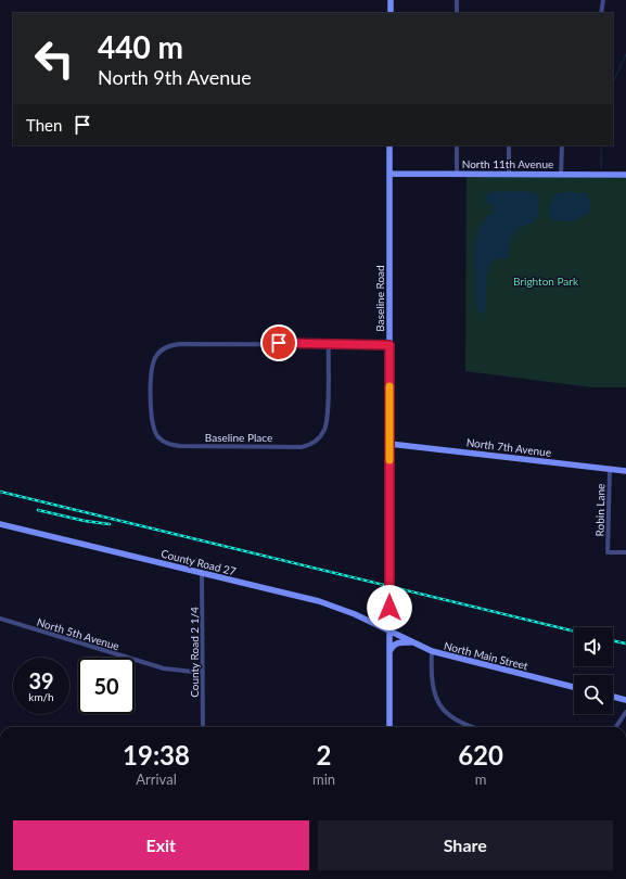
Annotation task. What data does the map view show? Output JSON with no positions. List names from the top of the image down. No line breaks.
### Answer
{"streets":{"street":["North 11th Avenue","Baseline Road","Baseline Place","North 7th Avenue","Robin Lane","County Road 27","North 5th Avenue","County Road 2 1/4","North Main Street"]},"crossings":[["North 11th Avenue","Baseline Road"],["Baseline Road","North 7th Avenue"],["Baseline Road","County Road 27"],["Baseline Road","North Main Street"],["North 7th Avenue","Robin Lane"],["County Road 27","County Road 2 1/4"],["County Road 27","North Main Street"],["North 5th Avenue","County Road 2 1/4"]],"parks":["Brighton Park"],"page":{"turn":["440 m","North 9th Avenue"],"then":"Then","speed":"39 km/h","limit":"50","eta":["19:38","Arrival","2","min","620","m"],"buttons":["Exit","Share"]}}
